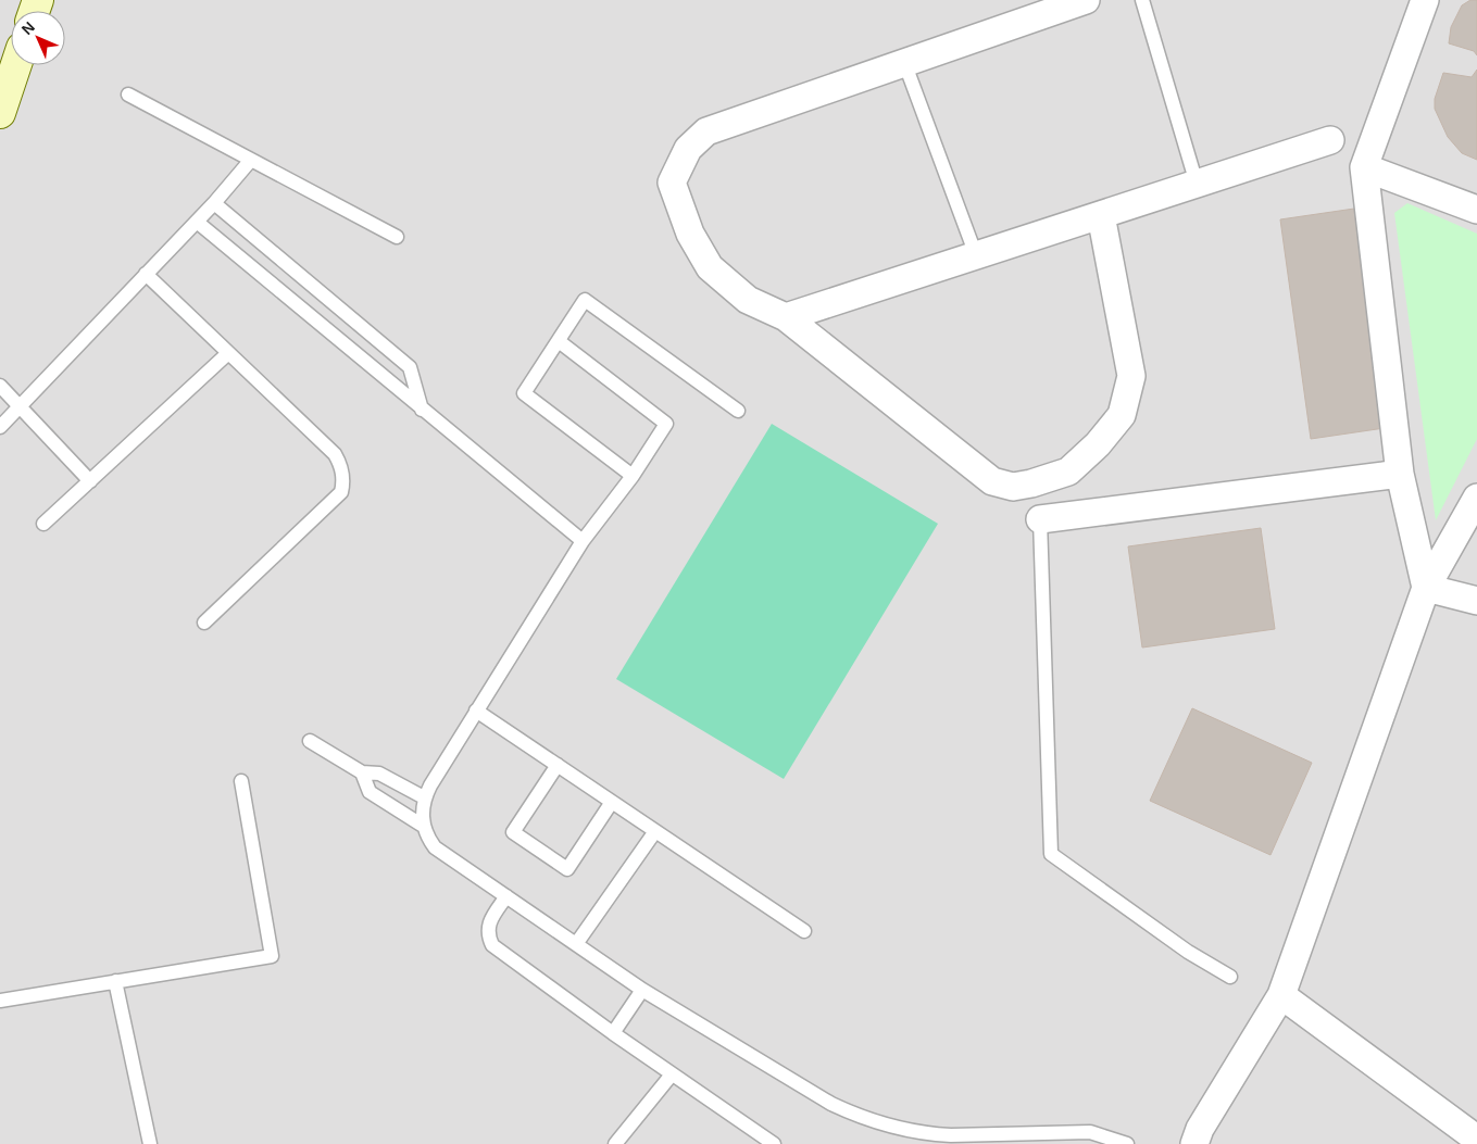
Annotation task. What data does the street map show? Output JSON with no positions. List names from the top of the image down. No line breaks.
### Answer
{"north":"top left"}
